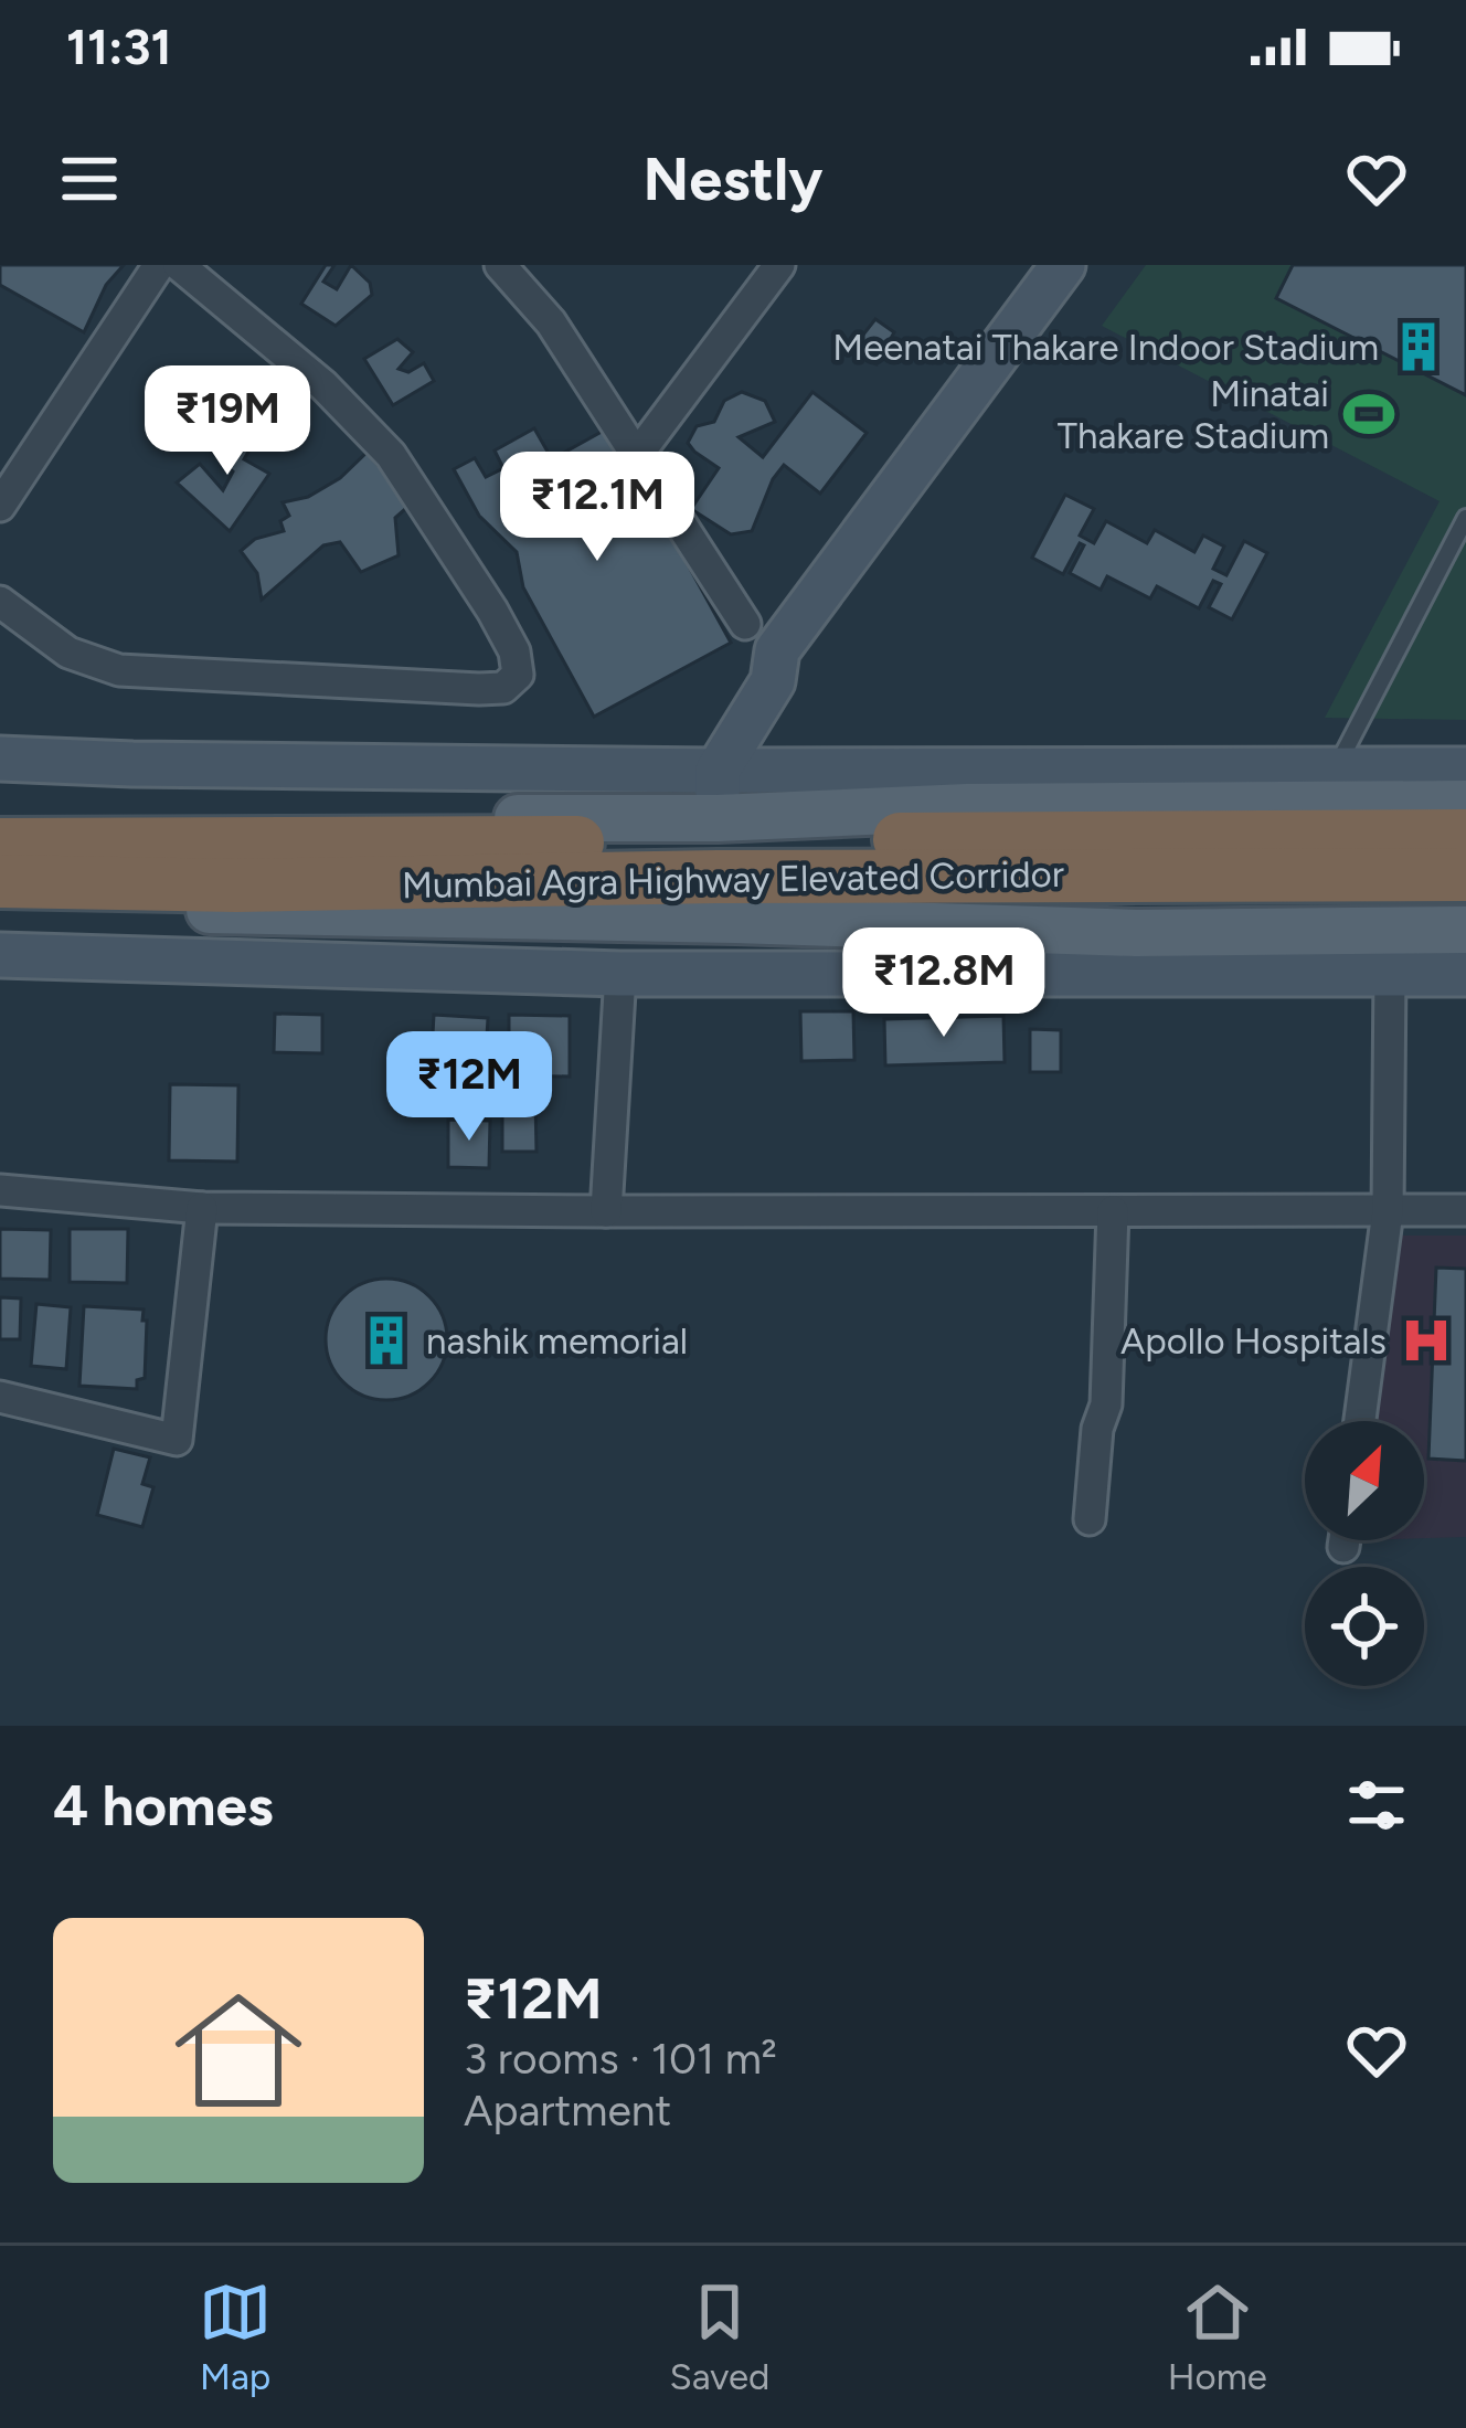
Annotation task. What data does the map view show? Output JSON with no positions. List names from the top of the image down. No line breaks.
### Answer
{"streets":{"highway":["Mumbai Agra Highway Elevated Corridor"]},"places":{"building":["Meenatai Thakare Indoor Stadium","nashik memorial"],"sports":["Minatai Thakare Stadium"],"hospital":["Apollo Hospitals"]},"north":"top right","page":{"status":"11:31","header":"Nestly","price":["₹19M","₹12.1M","₹12.8M","₹12M"],"heading":"4 homes","list":[{"name":"₹12M","note":"3 rooms · 101 m² · Apartment"}],"tabs":["Map","Saved","Home"]}}
